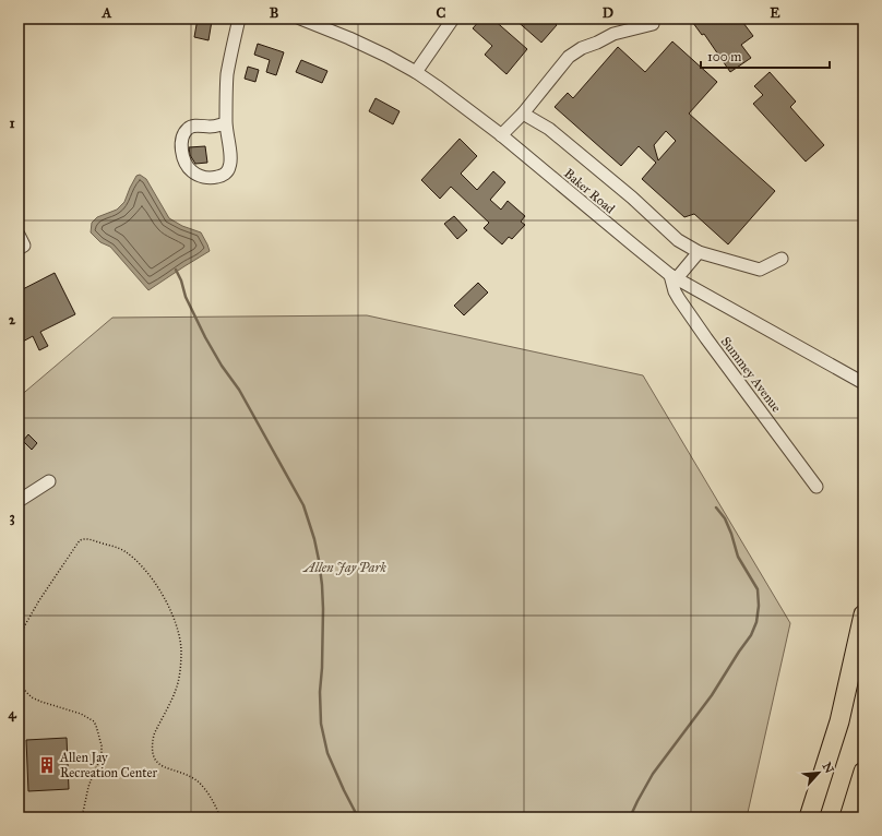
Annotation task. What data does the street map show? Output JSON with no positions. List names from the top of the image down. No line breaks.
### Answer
{"streets":{"street":["Baker Road","Summey Avenue"]},"crossings":[["Baker Road","Summey Avenue"]],"parks":["Allen Jay Park"],"places":{"building":["Allen Jay Recreation Center"]},"scale_bar":"100 m","north":"top right","grid":{"columns":["A","B","C","D","E"],"rows":["1","2","3","4"]}}
